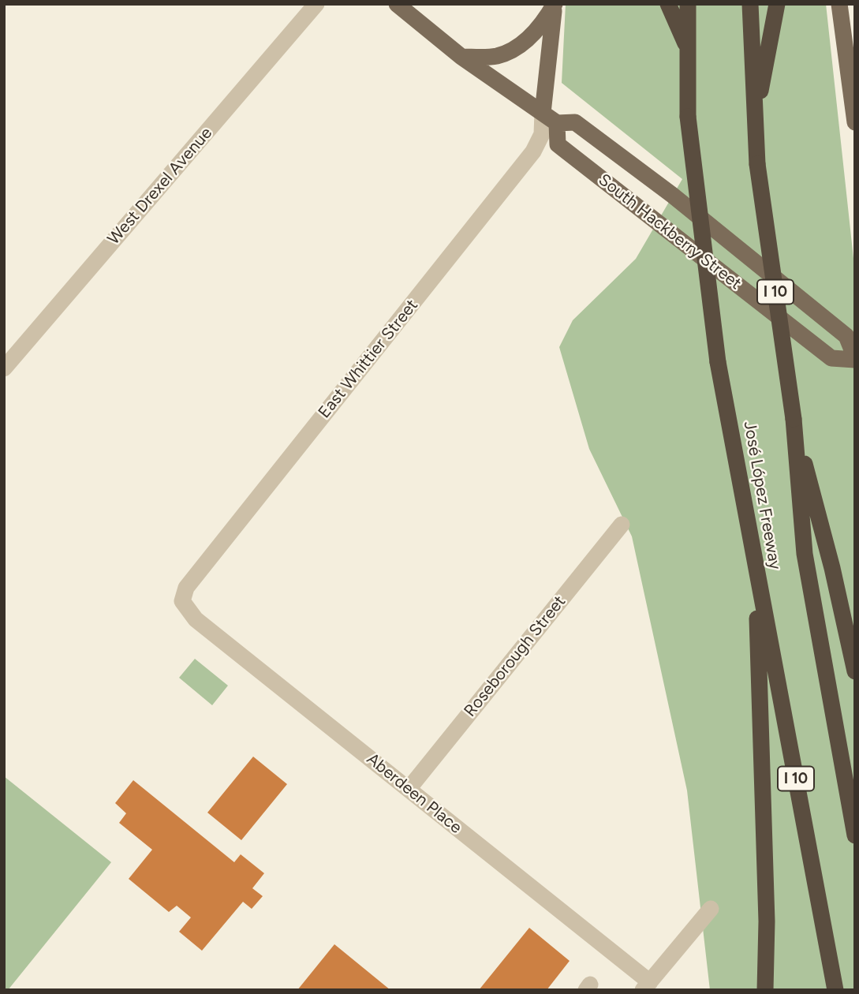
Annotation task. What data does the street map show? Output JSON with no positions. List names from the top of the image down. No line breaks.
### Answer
{"streets":{"highway":["I 10","José López Freeway"],"main road":["South Hackberry Street"],"street":["West Drexel Avenue","East Whittier Street","Roseborough Street","Aberdeen Place"]},"crossings":[["South Hackberry Street","East Whittier Street"],["East Whittier Street","Aberdeen Place"],["Roseborough Street","Aberdeen Place"]]}
